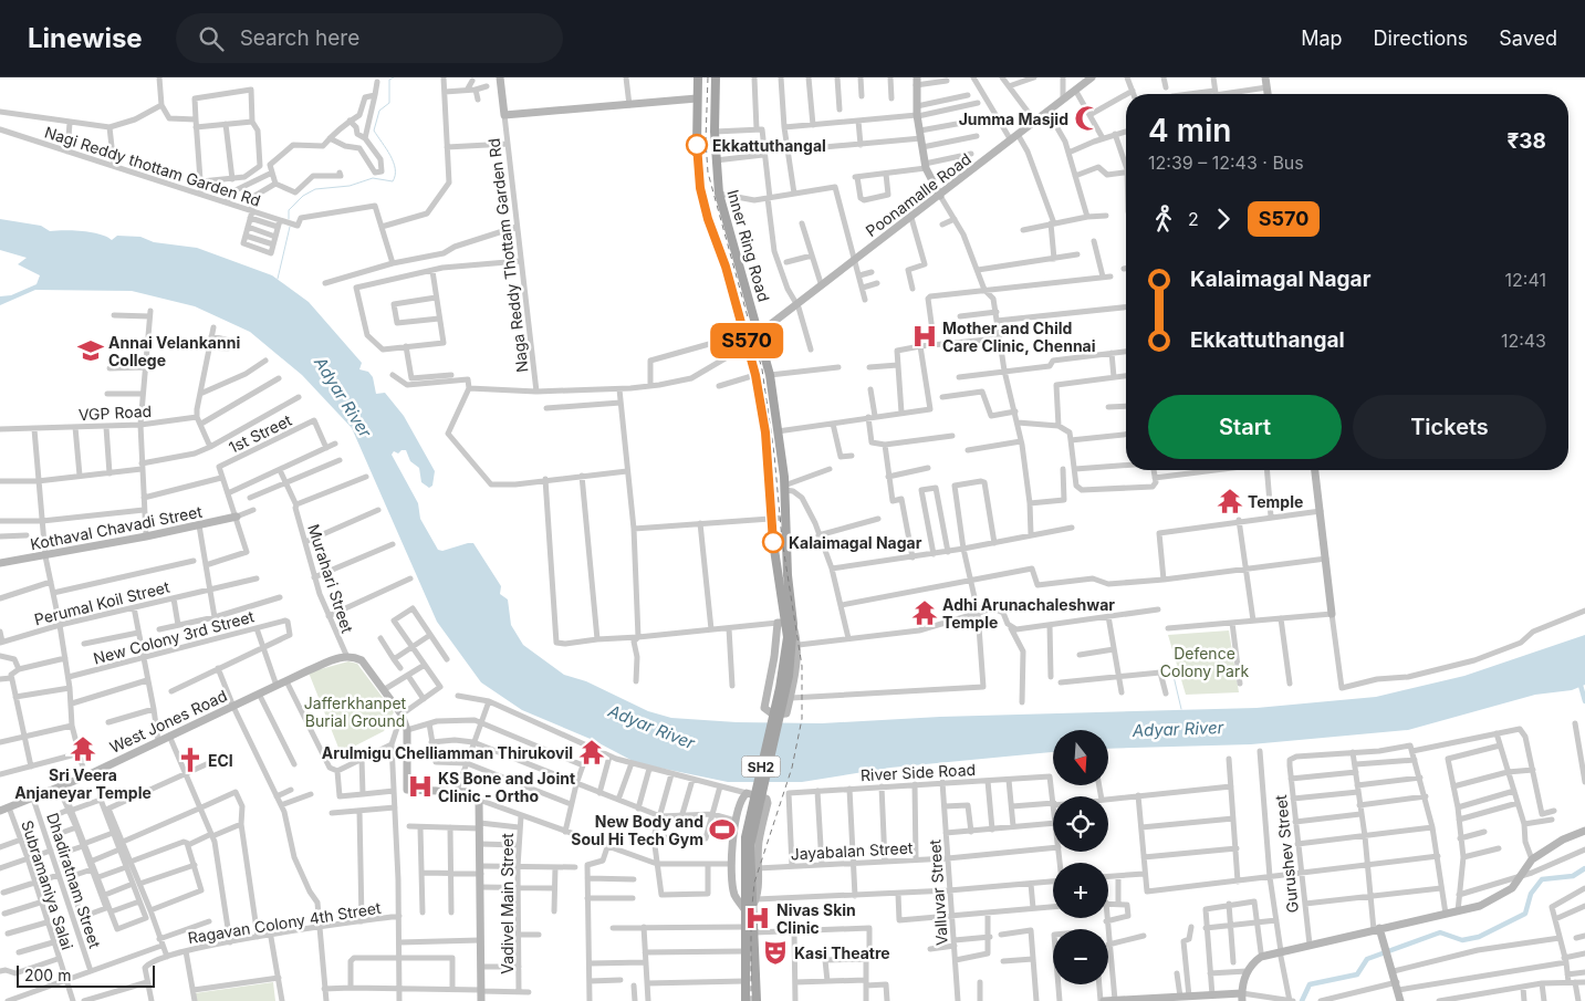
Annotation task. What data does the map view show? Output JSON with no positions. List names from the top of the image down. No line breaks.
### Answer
{"streets":{"main road":["Inner Ring Road","SH2"],"street":["Nagi Reddy thottam Garden Rd","Poonamalle Road","Naga Reddy Thottam Garden Rd","VGP Road","1st Street","Kothaval Chavadi Street","Murahari Street","Perumal Koil Street","New Colony 3rd Street","West Jones Road","River Side Road","Jayabalan Street","Gurushev Street","Dhadiratnam Street","Subramaniya Salai","Valluvar Street","Vadivel Main Street","Ragavan Colony 4th Street"]},"crossings":[["Poonamalle Road","Inner Ring Road"],["Inner Ring Road","SH2"],["Murahari Street","West Jones Road"],["West Jones Road","Dhadiratnam Street"],["West Jones Road","Subramaniya Salai"],["River Side Road","Jayabalan Street"],["River Side Road","Valluvar Street"],["Jayabalan Street","Valluvar Street"]],"water":["Adyar River"],"parks":["Defence Colony Park","Jafferkhanpet Burial Ground"],"places":{"mosque":["Jumma Masjid"],"other":["Ekkattuthangal","Kalaimagal Nagar"],"hospital":["Mother and Child Care Clinic, Chennai","KS Bone and Joint Clinic - Ortho","Nivas Skin Clinic"],"school or university":["Annai Velankanni College"],"temple":["Temple","Adhi Arunachaleshwar Temple","Sri Veera Anjaneyar Temple","Arulmigu Chelliamman Thirukovil"],"church":["ECI"],"sports":["New Body and Soul Hi Tech Gym"],"theatre":["Kasi Theatre"]},"lines":["bus line S570"],"scale_bar":"200 m","north":"bottom","page":{"header":"Linewise","search":"Search here","nav":["Map","Directions","Saved"],"on_map":"S570","heading":["4 min","12:39 – 12:43 · Bus","₹38"],"legs":["2","S570"],"list":[{"name":"Kalaimagal Nagar","value":"12:41"},{"name":"Ekkattuthangal","value":"12:43"}],"buttons":["Start","Tickets"],"map_buttons":["+","−"],"scale":"200 m"}}
